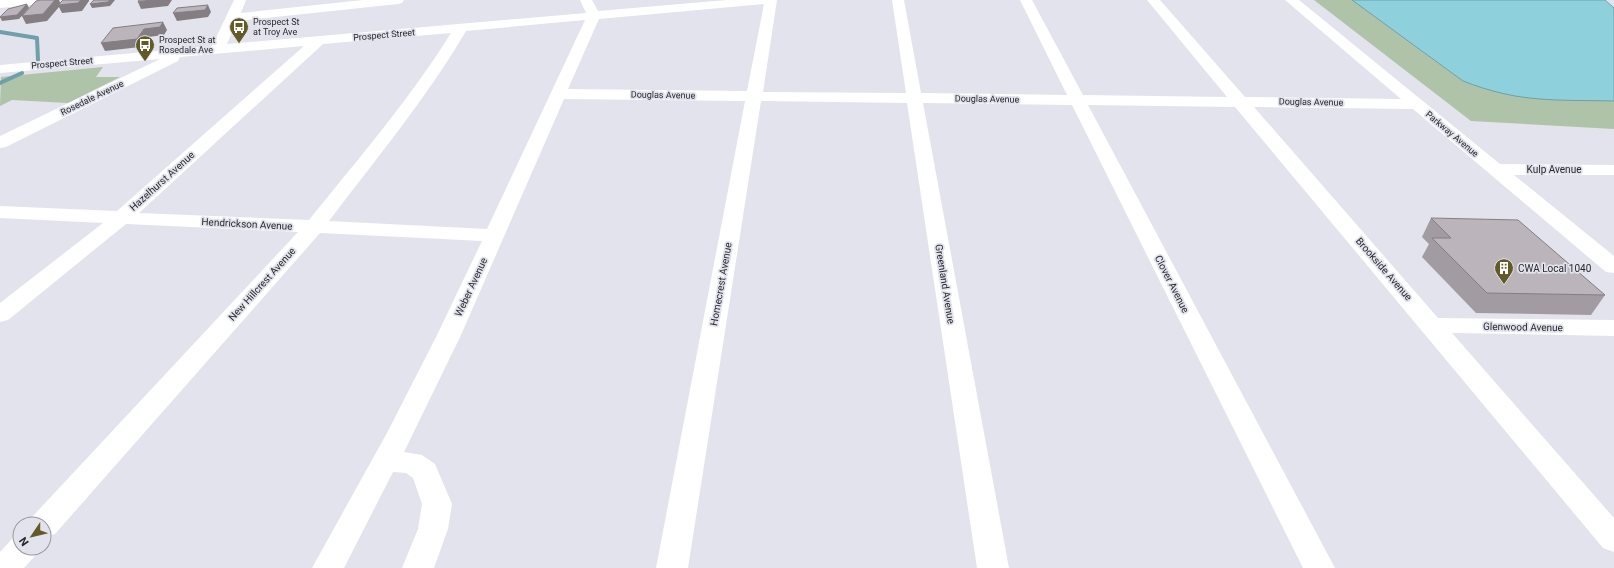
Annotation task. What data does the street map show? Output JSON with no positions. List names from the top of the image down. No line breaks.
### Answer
{"streets":{"street":["Prospect Street","Douglas Avenue","Rosedale Avenue","Parkway Avenue","Kulp Avenue","Hazelhurst Avenue","Hendrickson Avenue","Brookside Avenue","New Hillcrest Avenue","Homecrest Avenue","Greenland Avenue","Clover Avenue","Weber Avenue","Glenwood Avenue"]},"crossings":[["Prospect Street","Rosedale Avenue"],["Prospect Street","Hazelhurst Avenue"],["Prospect Street","New Hillcrest Avenue"],["Prospect Street","Homecrest Avenue"],["Prospect Street","Weber Avenue"],["Douglas Avenue","Parkway Avenue"],["Douglas Avenue","Brookside Avenue"],["Douglas Avenue","Homecrest Avenue"],["Douglas Avenue","Greenland Avenue"],["Douglas Avenue","Clover Avenue"],["Douglas Avenue","Weber Avenue"],["Parkway Avenue","Kulp Avenue"],["Hazelhurst Avenue","Hendrickson Avenue"],["Hendrickson Avenue","New Hillcrest Avenue"],["Hendrickson Avenue","Weber Avenue"],["Brookside Avenue","Glenwood Avenue"]],"places":{"bus stop":["Prospect St at Troy Ave","Prospect St at Rosedale Ave"],"building":["CWA Local 1040"]},"north":"bottom left"}
